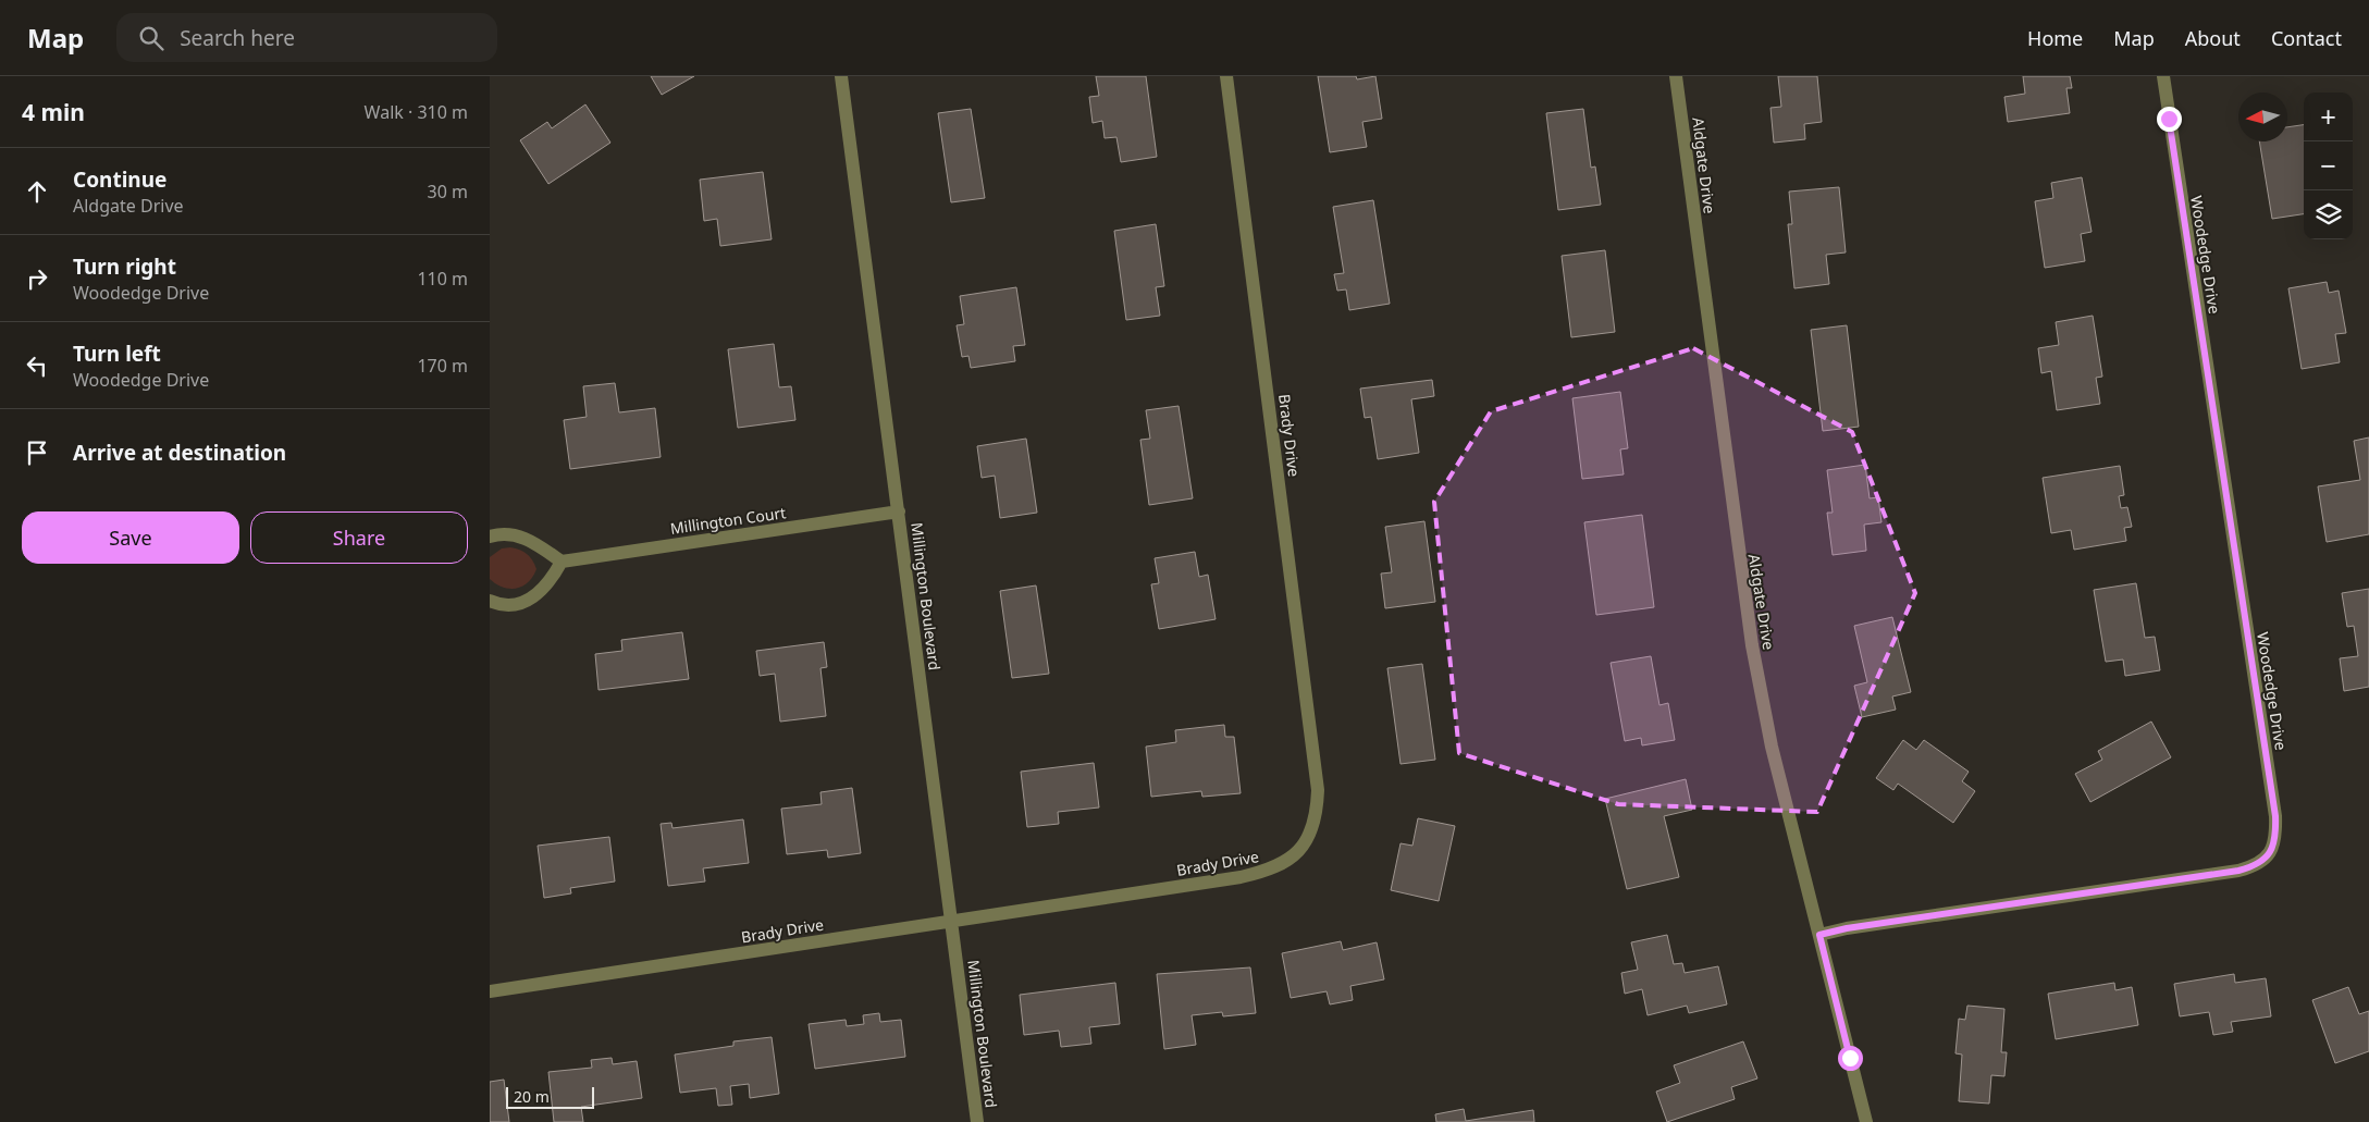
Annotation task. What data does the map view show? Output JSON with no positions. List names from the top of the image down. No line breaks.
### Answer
{"streets":{"street":["Aldgate Drive","Woodedge Drive","Brady Drive","Millington Court","Millington Boulevard"]},"crossings":[["Aldgate Drive","Woodedge Drive"],["Brady Drive","Millington Boulevard"],["Millington Court","Millington Boulevard"]],"scale_bar":"20 m","north":"left","page":{"header":"Map","search":"Search here","nav":["Home","Map","About","Contact"],"heading":["4 min","Walk · 310 m"],"map_buttons":["+","−"],"list":[["Continue","Aldgate Drive","30 m"],["Turn right","Woodedge Drive","110 m"],["Turn left","Woodedge Drive","170 m"],"Arrive at destination"],"buttons":["Save","Share"],"scale":"20 m"}}
